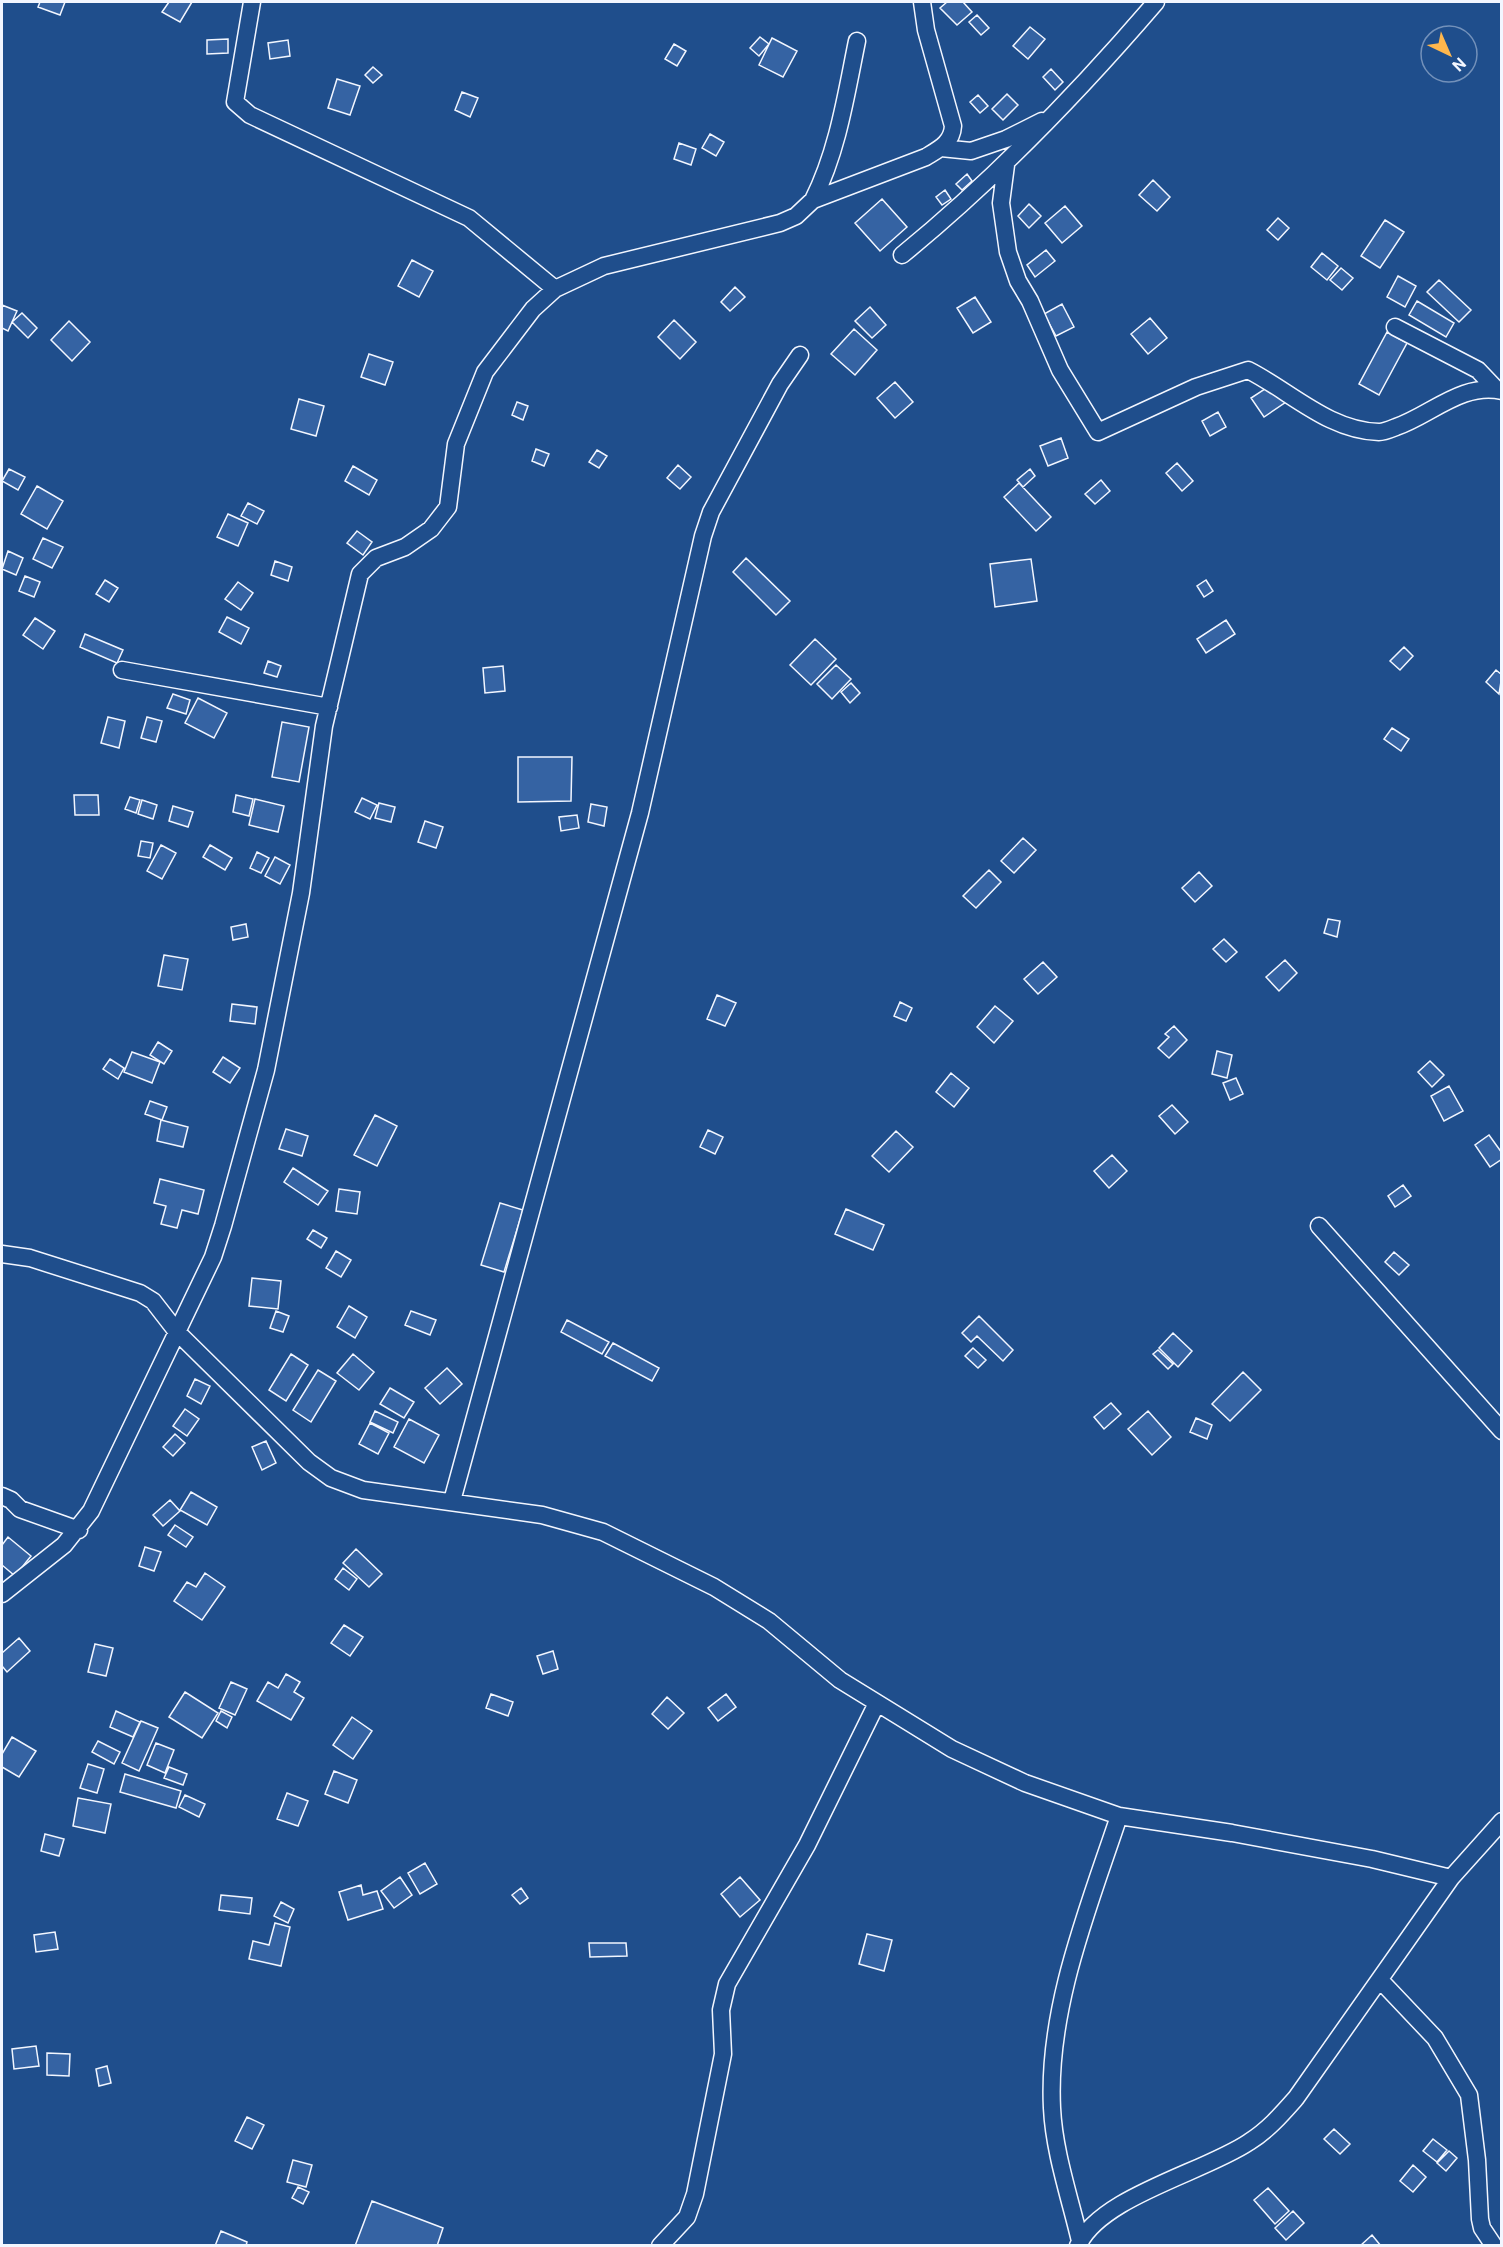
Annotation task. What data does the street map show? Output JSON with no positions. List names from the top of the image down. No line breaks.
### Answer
{"north":"bottom right"}
